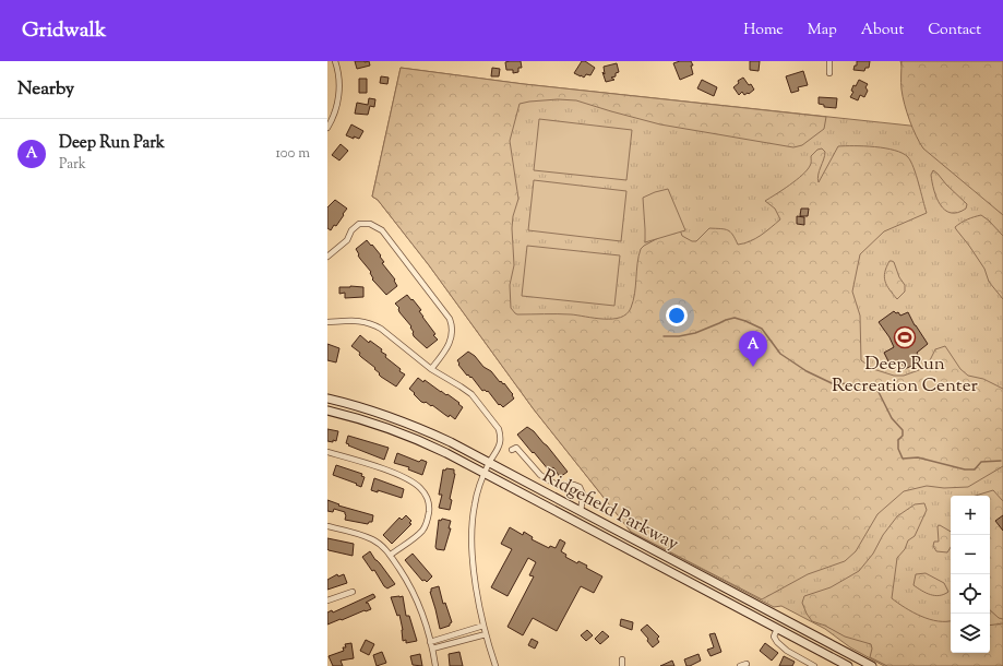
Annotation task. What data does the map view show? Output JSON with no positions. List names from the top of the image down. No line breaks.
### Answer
{"streets":{"main road":["Ridgefield Parkway"]},"places":{"sports":["Deep Run Recreation Center"]},"page":{"header":"Gridwalk","nav":["Home","Map","About","Contact"],"heading":"Nearby","list":[{"mark":"A","name":"Deep Run Park","note":"Park","value":"100 m"}],"pins":"A","map_buttons":["+","−"]}}
